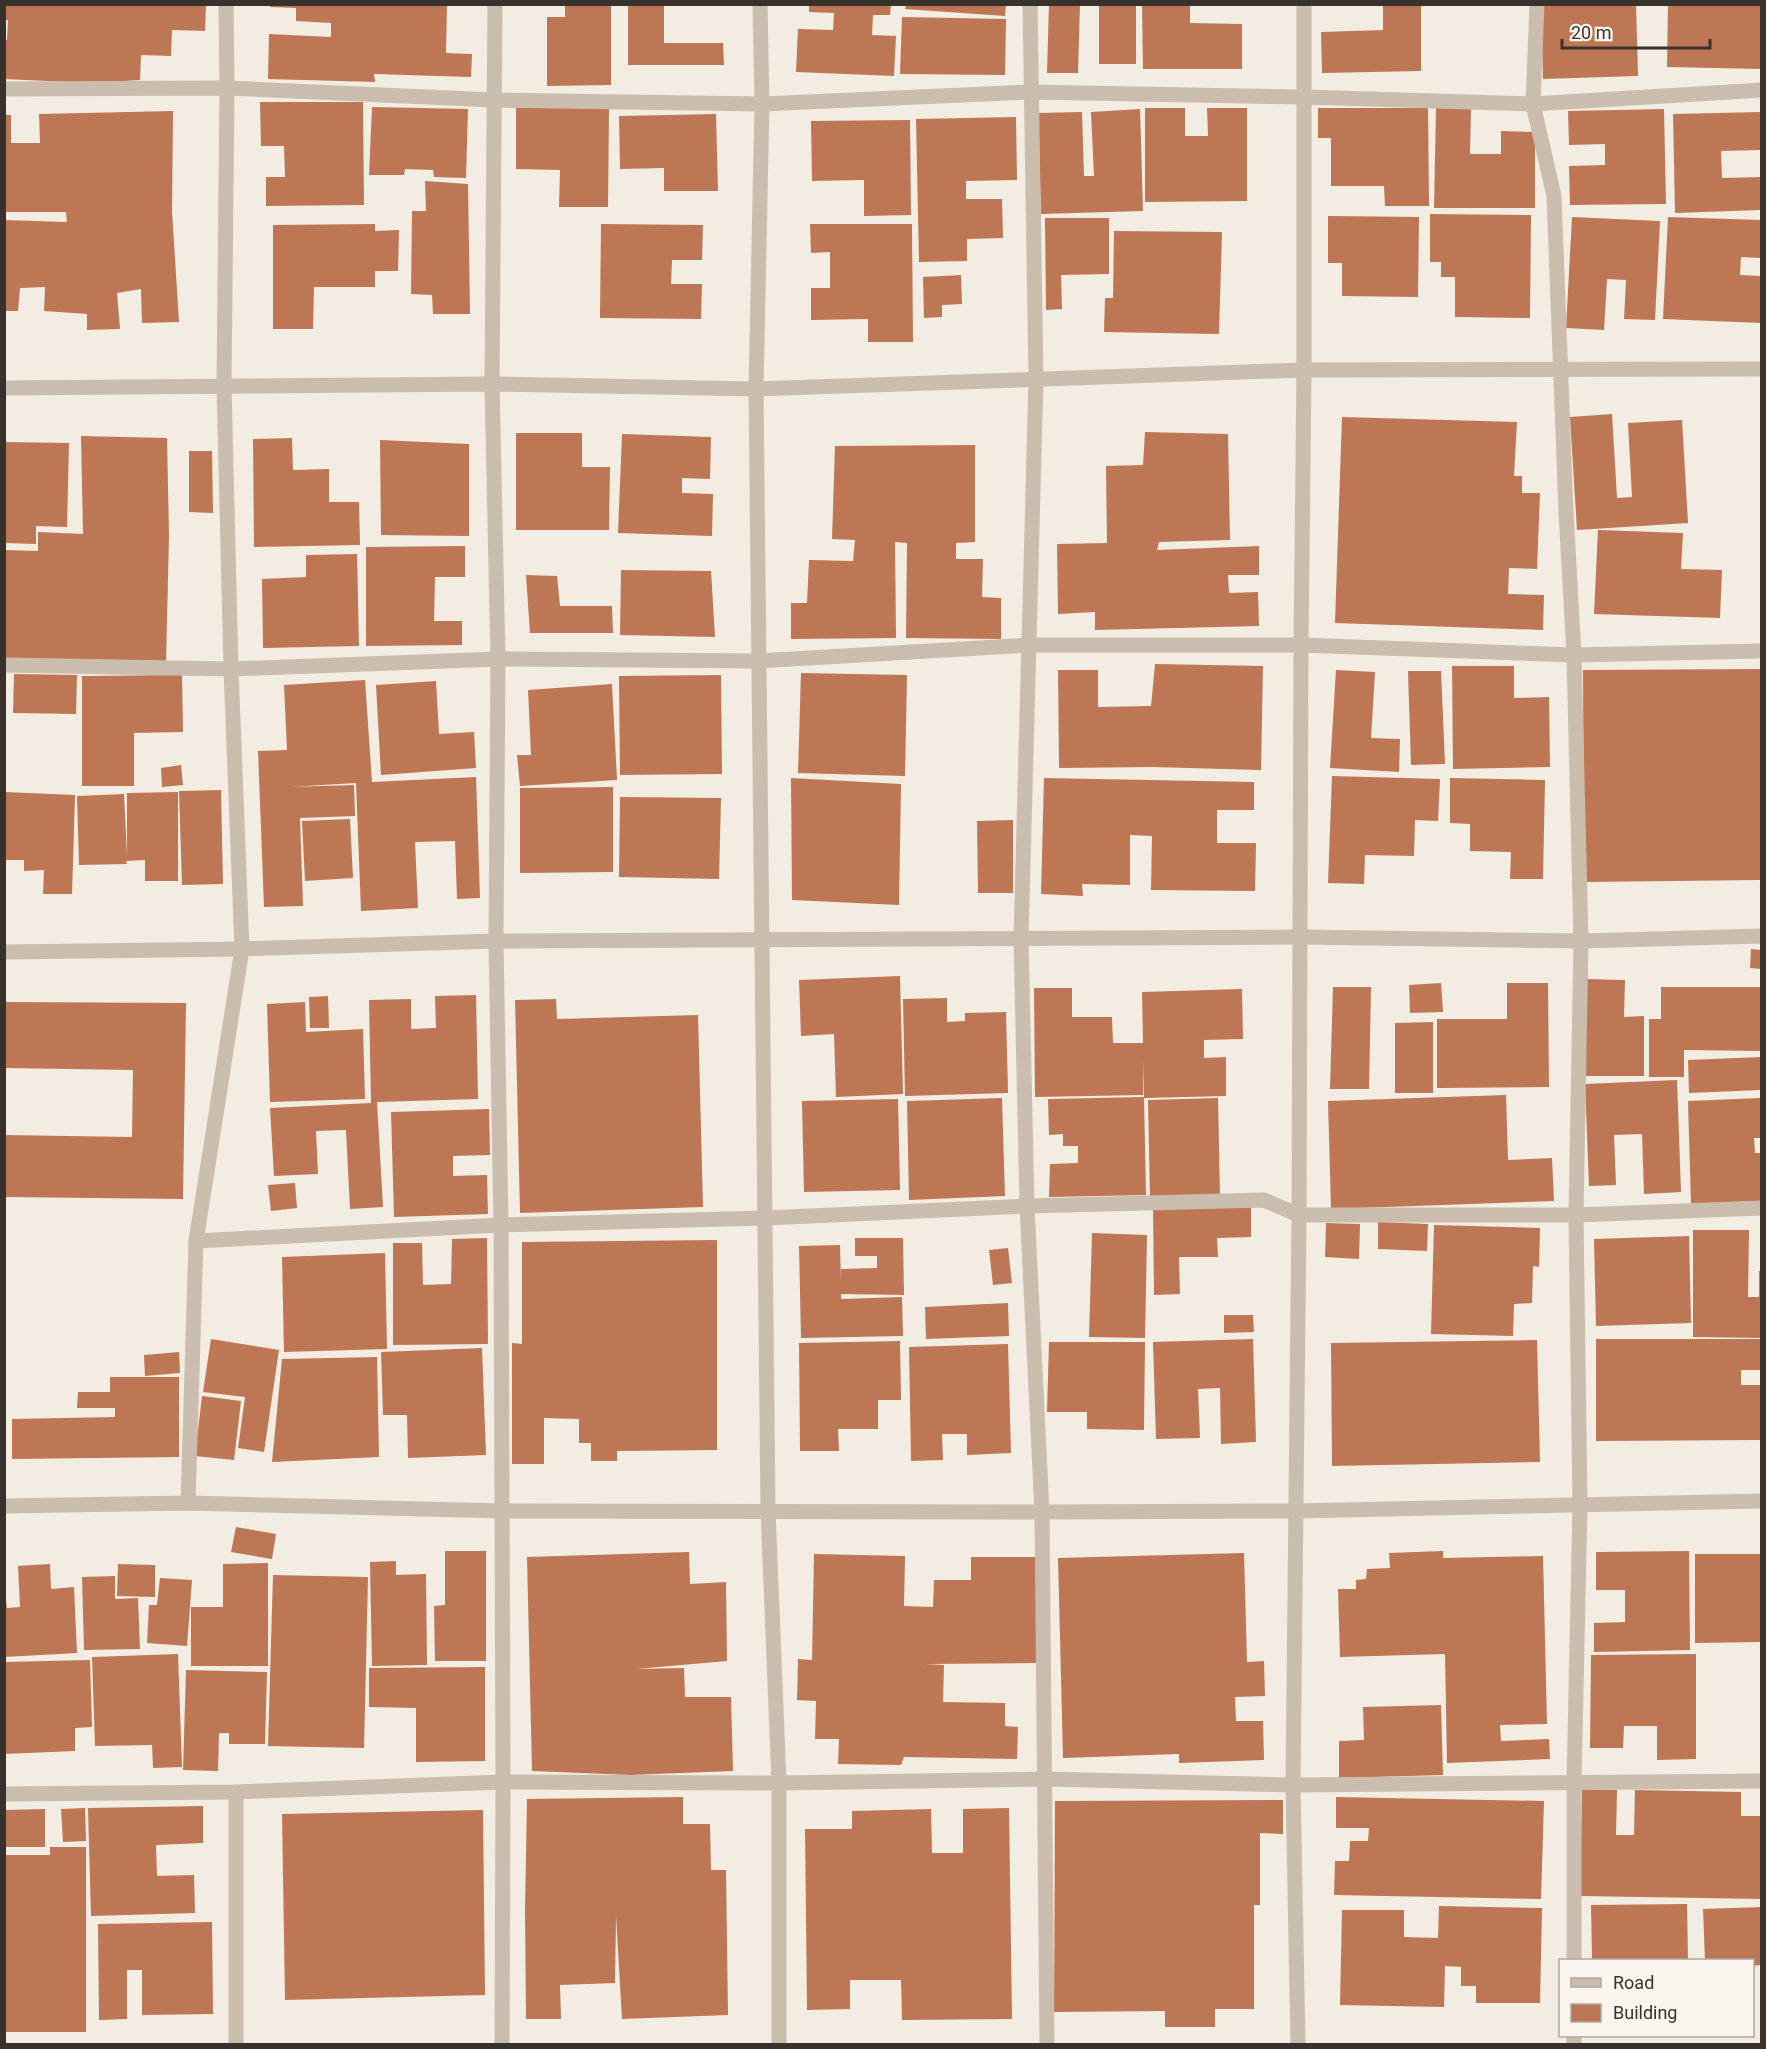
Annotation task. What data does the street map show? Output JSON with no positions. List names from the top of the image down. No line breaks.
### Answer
{"legend":["Road","Building"],"scale_bar":"20 m"}
